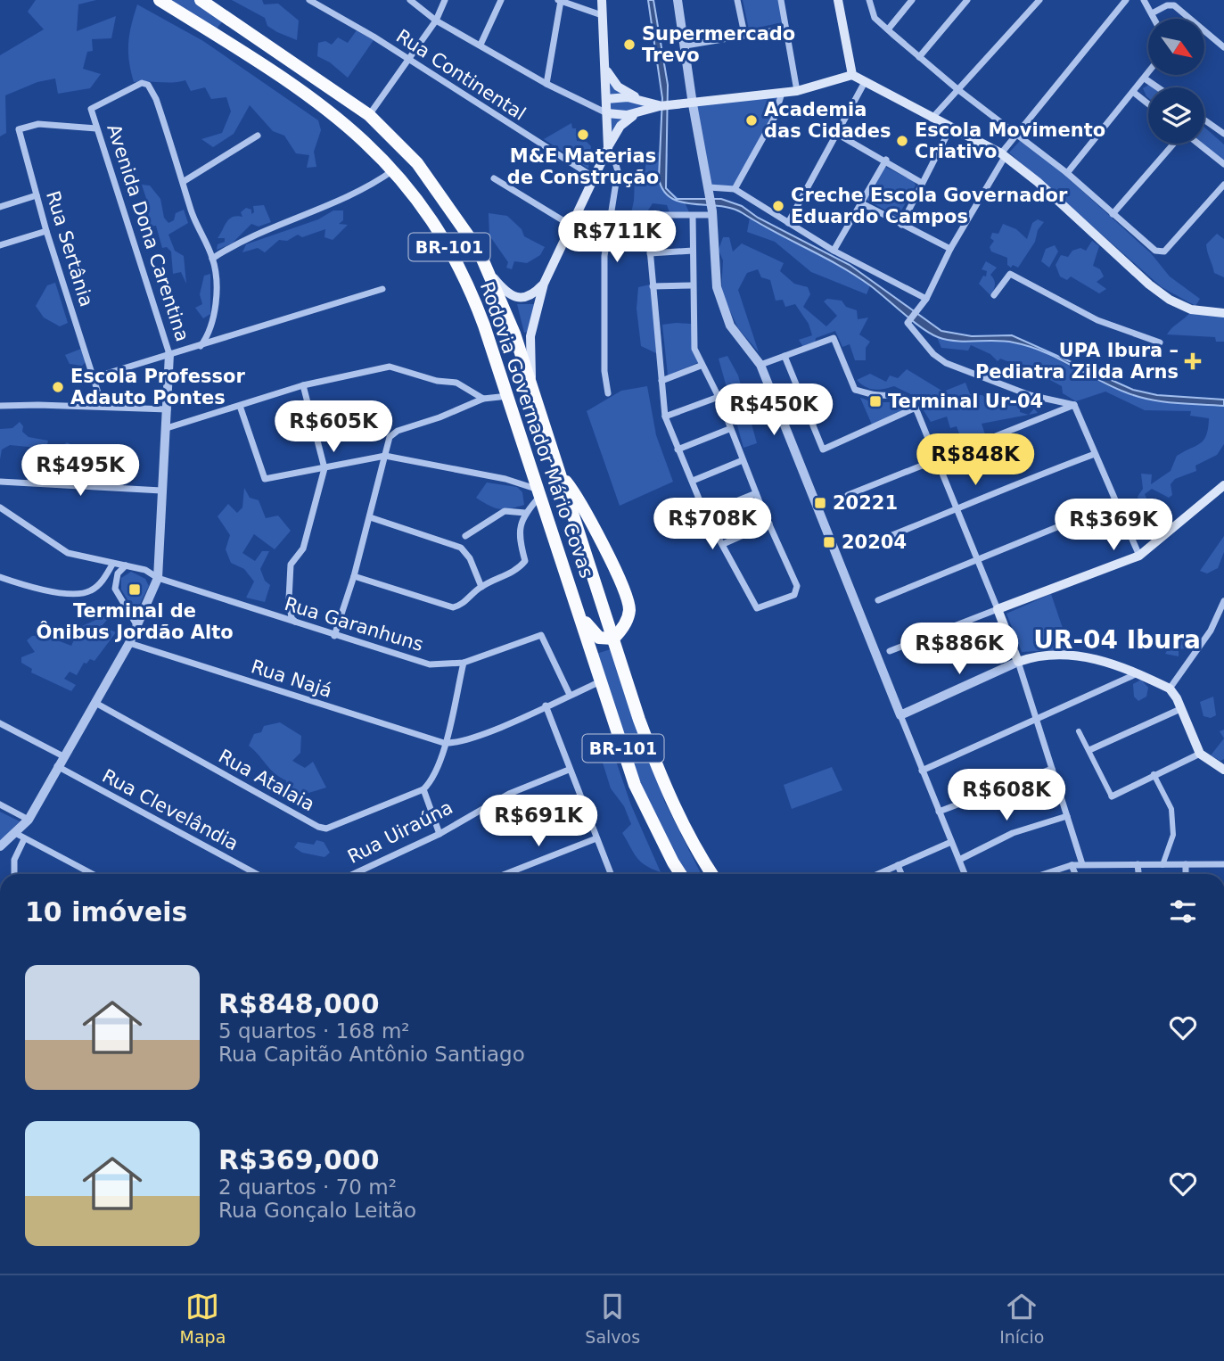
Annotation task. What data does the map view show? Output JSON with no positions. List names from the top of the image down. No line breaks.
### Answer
{"streets":{"highway":["BR-101","Rodovia Governador Mário Covas"],"street":["Rua Continental","Avenida Dona Carentina","Rua Sertânia","Rua Garanhuns","Rua Najá","Rua Atalaia","Rua Clevelândia","Rua Uiraúna"]},"crossings":[["Avenida Dona Carentina","Rua Sertânia"],["Avenida Dona Carentina","Rua Garanhuns"],["Avenida Dona Carentina","Rua Najá"],["Avenida Dona Carentina","Rua Atalaia"],["Avenida Dona Carentina","Rua Clevelândia"]],"districts":["UR-04 Ibura"],"places":{"other":["Supermercado Trevo","Academia das Cidades","M&E Materias de Construção","Escola Movimento Criativo","Creche Escola Governador Eduardo Campos","Escola Professor Adauto Pontes"],"health":["UPA Ibura – Pediatra Zilda Arns"],"transit":["Terminal Ur-04","20221","20204","Terminal de Ônibus Jordão Alto"]},"north":"bottom right","page":{"price":["R$711K","R$450K","R$605K","R$848K","R$495K","R$708K","R$369K","R$886K","R$608K","R$691K"],"heading":"10 imóveis","list":[{"name":"R$848,000","note":"5 quartos · 168 m² · Rua Capitão Antônio Santiago"},{"name":"R$369,000","note":"2 quartos · 70 m² · Rua Gonçalo Leitão"}],"tabs":["Mapa","Salvos","Início"]}}
